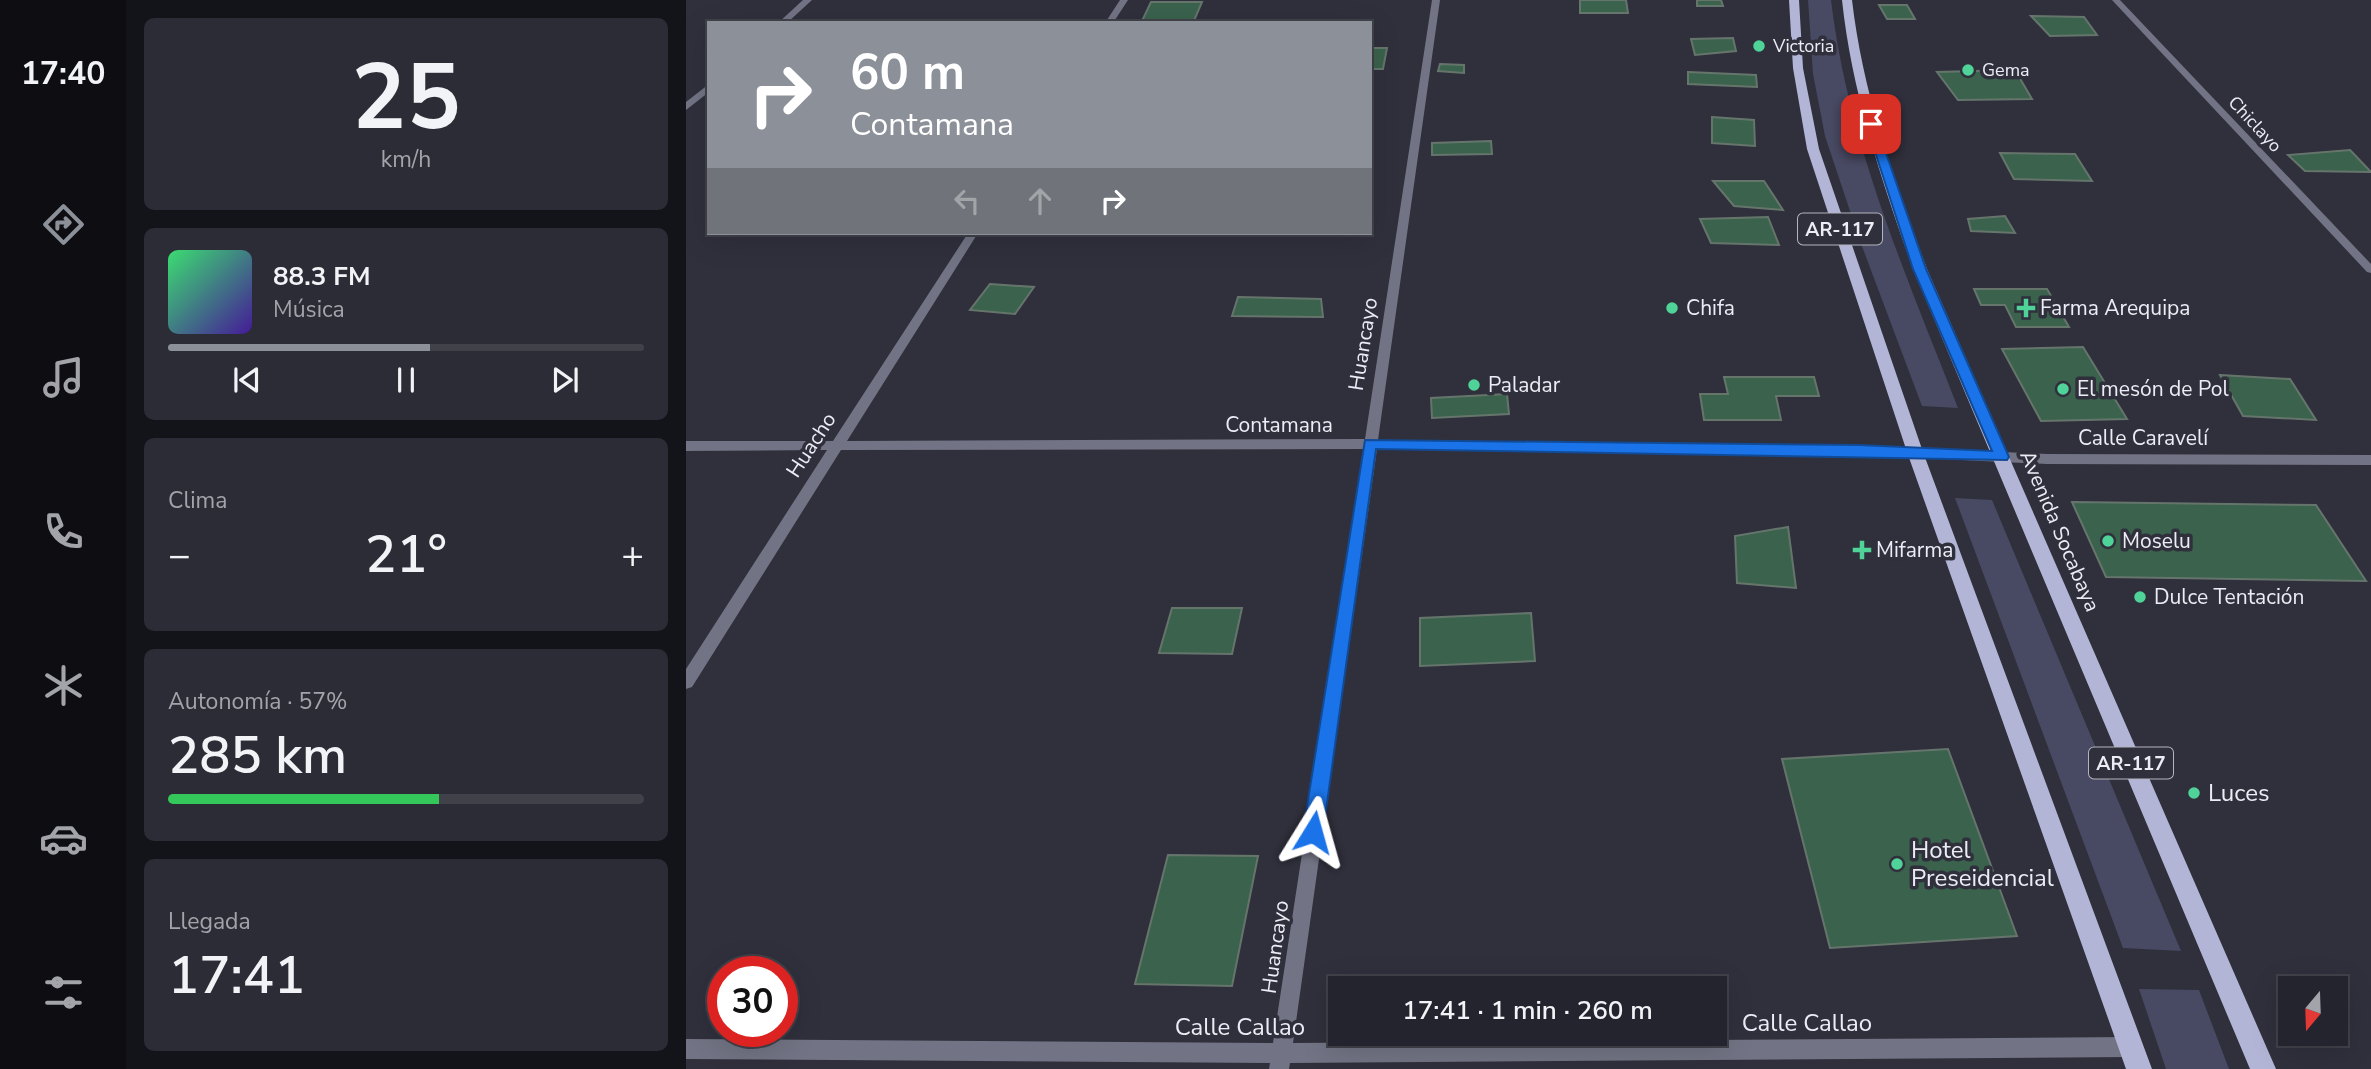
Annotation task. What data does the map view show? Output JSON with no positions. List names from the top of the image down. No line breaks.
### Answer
{"streets":{"main road":["AR-117","Avenida Socabaya"],"street":["Chiclayo","Huancayo","Contamana","Calle Caravelí","Huacho","Calle Callao"]},"crossings":[["AR-117","Contamana"],["AR-117","Calle Caravelí"],["AR-117","Calle Callao"],["Huancayo","Contamana"],["Huancayo","Calle Callao"],["Contamana","Calle Caravelí"],["Contamana","Huacho"],["Calle Caravelí","Avenida Socabaya"]],"places":{"other":["Victoria","Gema","Chifa","Paladar","El mesón de Pol","Moselu","Dulce Tentación","Luces","Hotel Preseidencial"],"health":["Farma Arequipa","Mifarma"]},"north":"bottom","page":{"tabs":"17:40","tile":[["25","km/h"],"Clima",["Autonomía · 57%","285 km"],["Llegada","17:41"]],"turn":["60 m","Contamana"],"song":["88.3 FM","Música"],"heat":["−","21°","+"],"limit":"30","trip":"17:41 · 1 min · 260 m"}}
